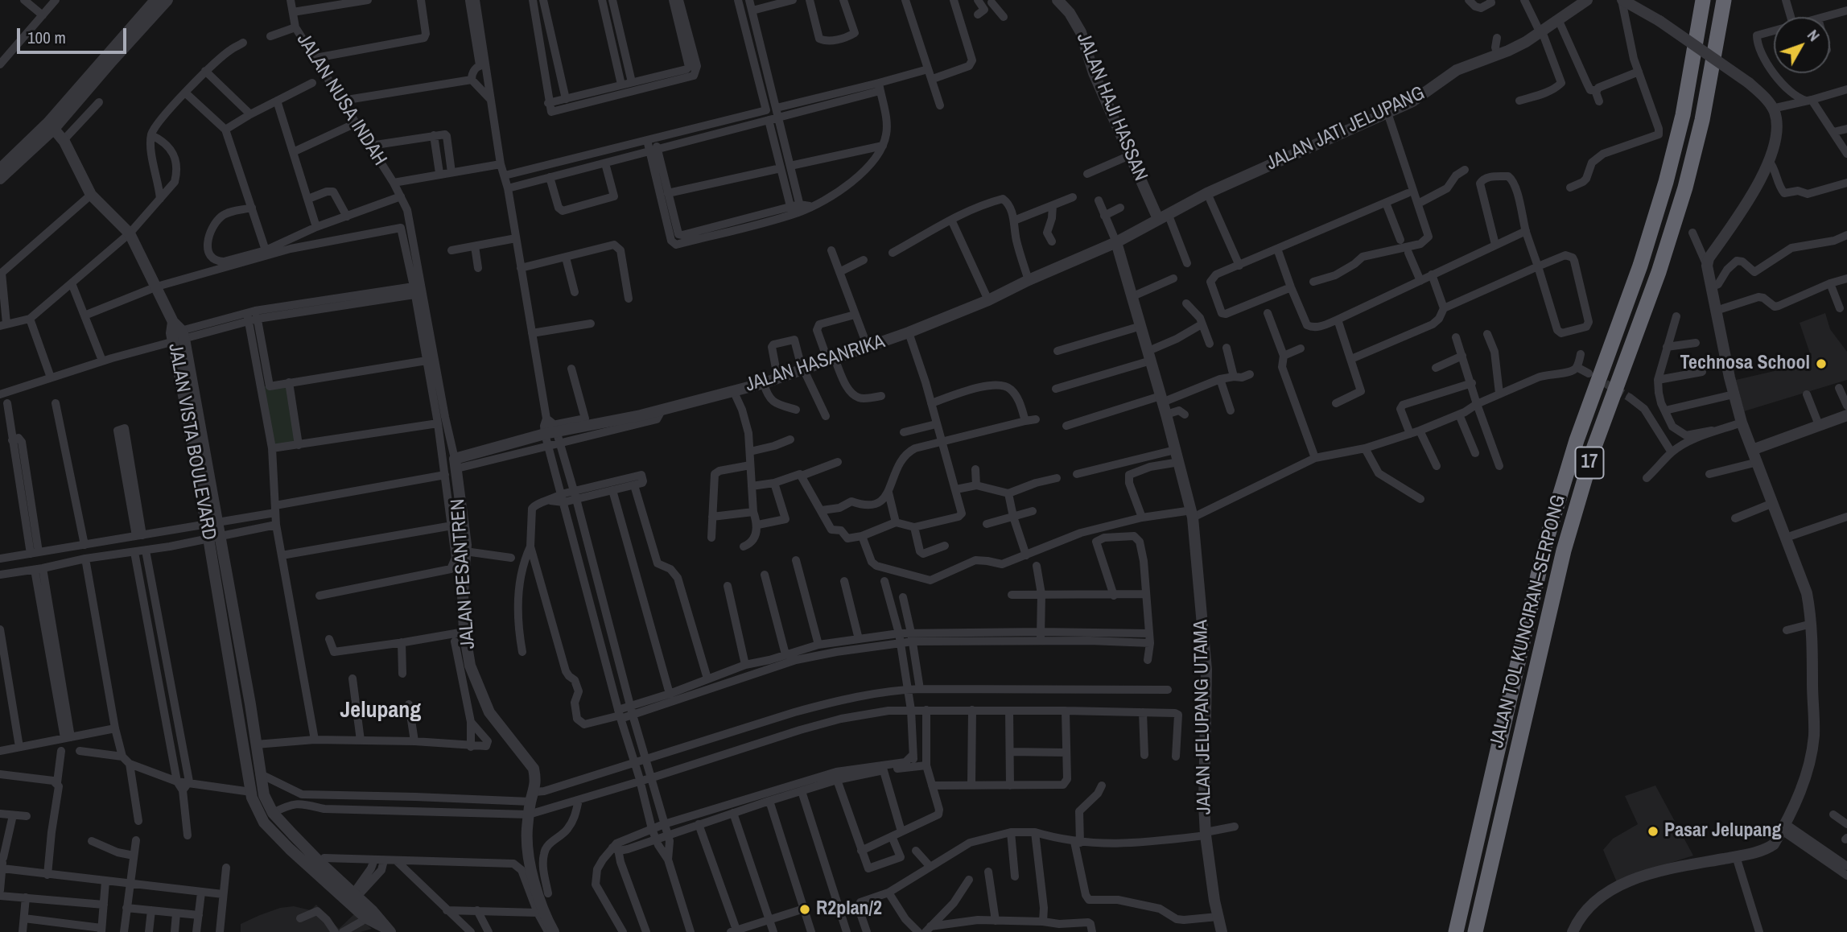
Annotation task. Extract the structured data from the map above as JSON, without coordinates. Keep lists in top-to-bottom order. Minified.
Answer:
{"streets":{"highway":["17","JALAN TOL KUNCIRAN–SERPONG"],"street":["JALAN NUSA INDAH","JALAN HAJI HASSAN","JALAN JATI JELUPANG","JALAN HASANRIKA","JALAN VISTA BOULEVARD","JALAN PESANTREN","JALAN JELUPANG UTAMA"]},"crossings":[["JALAN NUSA INDAH","JALAN PESANTREN"],["JALAN HAJI HASSAN","JALAN JATI JELUPANG"],["JALAN HAJI HASSAN","JALAN HASANRIKA"],["JALAN JATI JELUPANG","JALAN HASANRIKA"],["JALAN HASANRIKA","JALAN PESANTREN"],["JALAN HASANRIKA","JALAN JELUPANG UTAMA"]],"districts":["Jelupang"],"places":["Technosa School","Pasar Jelupang","R2plan/2"],"scale_bar":"100 m","north":"top right"}
